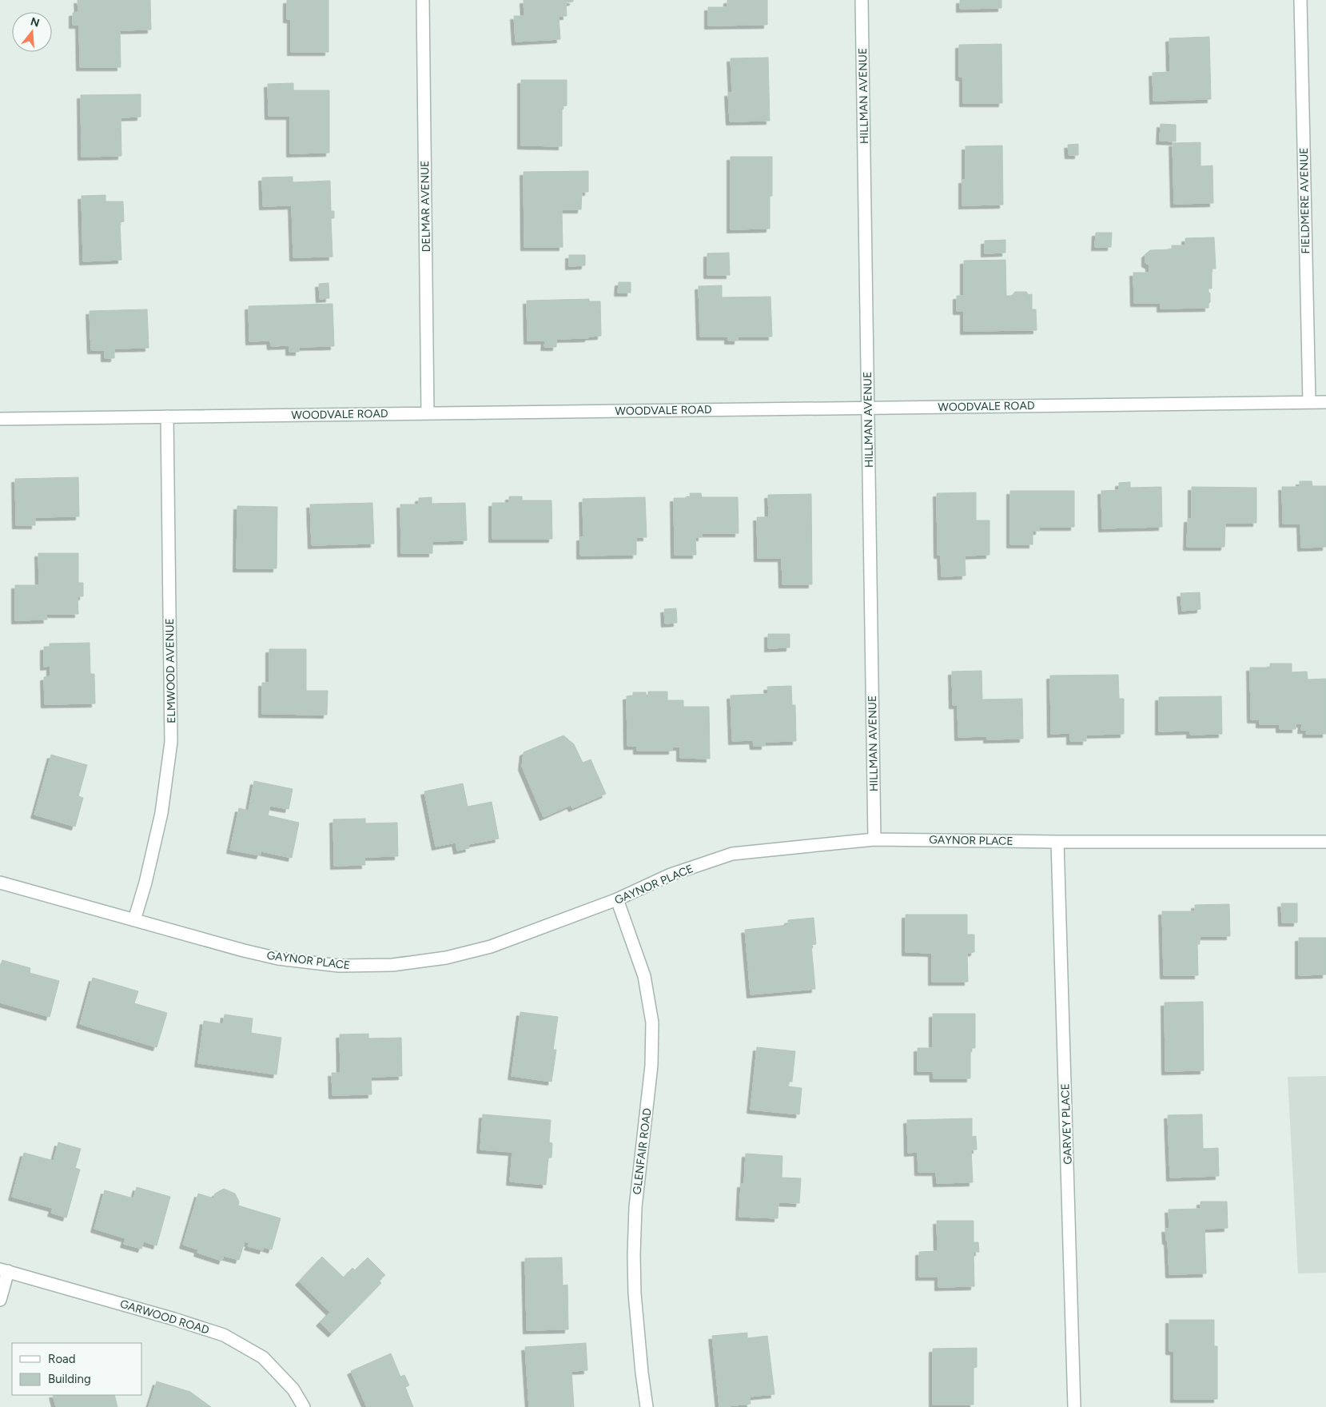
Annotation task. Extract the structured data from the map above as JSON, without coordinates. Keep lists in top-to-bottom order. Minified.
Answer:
{"streets":{"street":["HILLMAN AVENUE","FIELDMERE AVENUE","DELMAR AVENUE","WOODVALE ROAD","ELMWOOD AVENUE","GAYNOR PLACE","GARVEY PLACE","GLENFAIR ROAD","GARWOOD ROAD"]},"crossings":[["HILLMAN AVENUE","WOODVALE ROAD"],["HILLMAN AVENUE","GAYNOR PLACE"],["FIELDMERE AVENUE","WOODVALE ROAD"],["DELMAR AVENUE","WOODVALE ROAD"],["WOODVALE ROAD","ELMWOOD AVENUE"],["ELMWOOD AVENUE","GAYNOR PLACE"],["GAYNOR PLACE","GARVEY PLACE"],["GAYNOR PLACE","GLENFAIR ROAD"]],"legend":["Road","Building"],"north":"top"}
